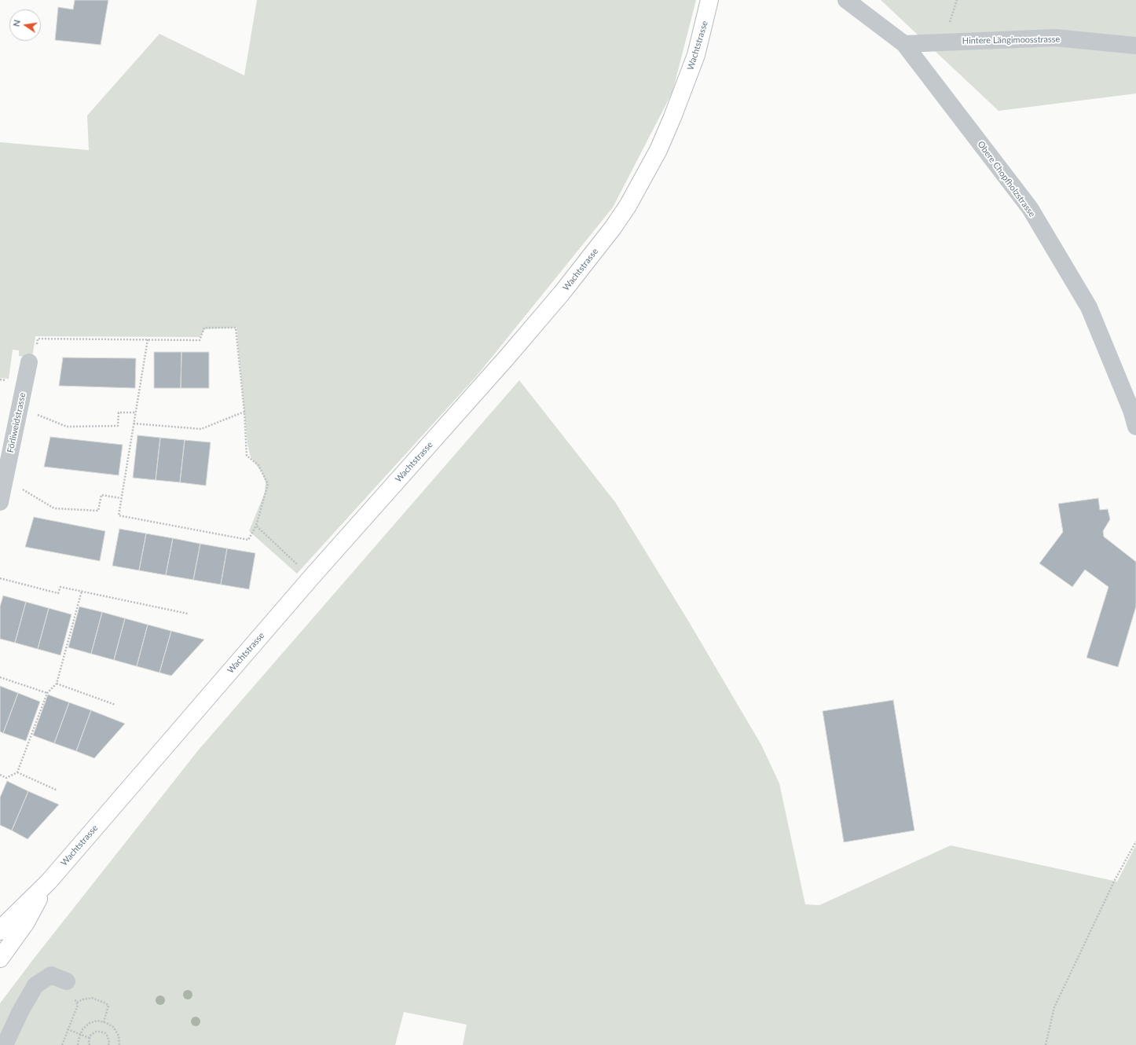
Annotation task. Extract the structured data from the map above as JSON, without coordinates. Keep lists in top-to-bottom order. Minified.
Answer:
{"streets":{"main road":["Wachtstrasse"],"street":["Hintere Längimoosstrasse","Obere Chopfholzstrasse","Förliweidstrasse"]},"crossings":[["Hintere Längimoosstrasse","Obere Chopfholzstrasse"]],"north":"left"}
